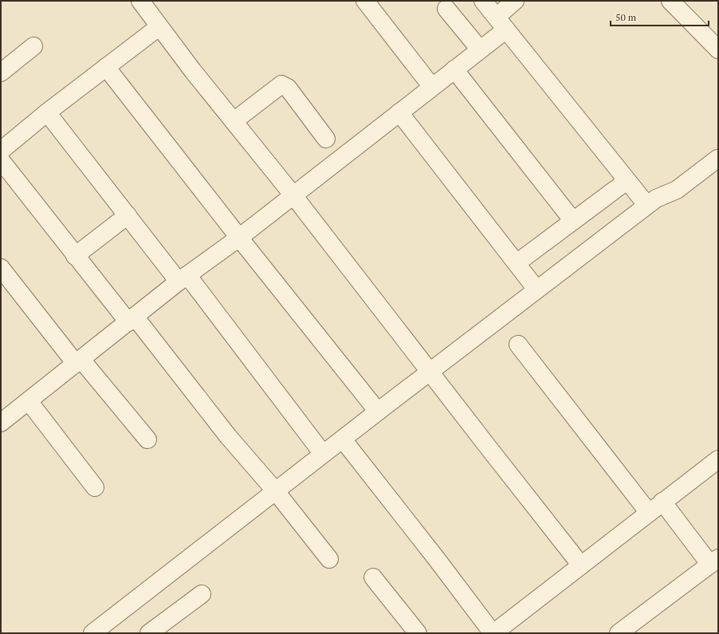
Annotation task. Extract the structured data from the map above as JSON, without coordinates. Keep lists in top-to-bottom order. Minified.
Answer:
{"scale_bar":"50 m"}
